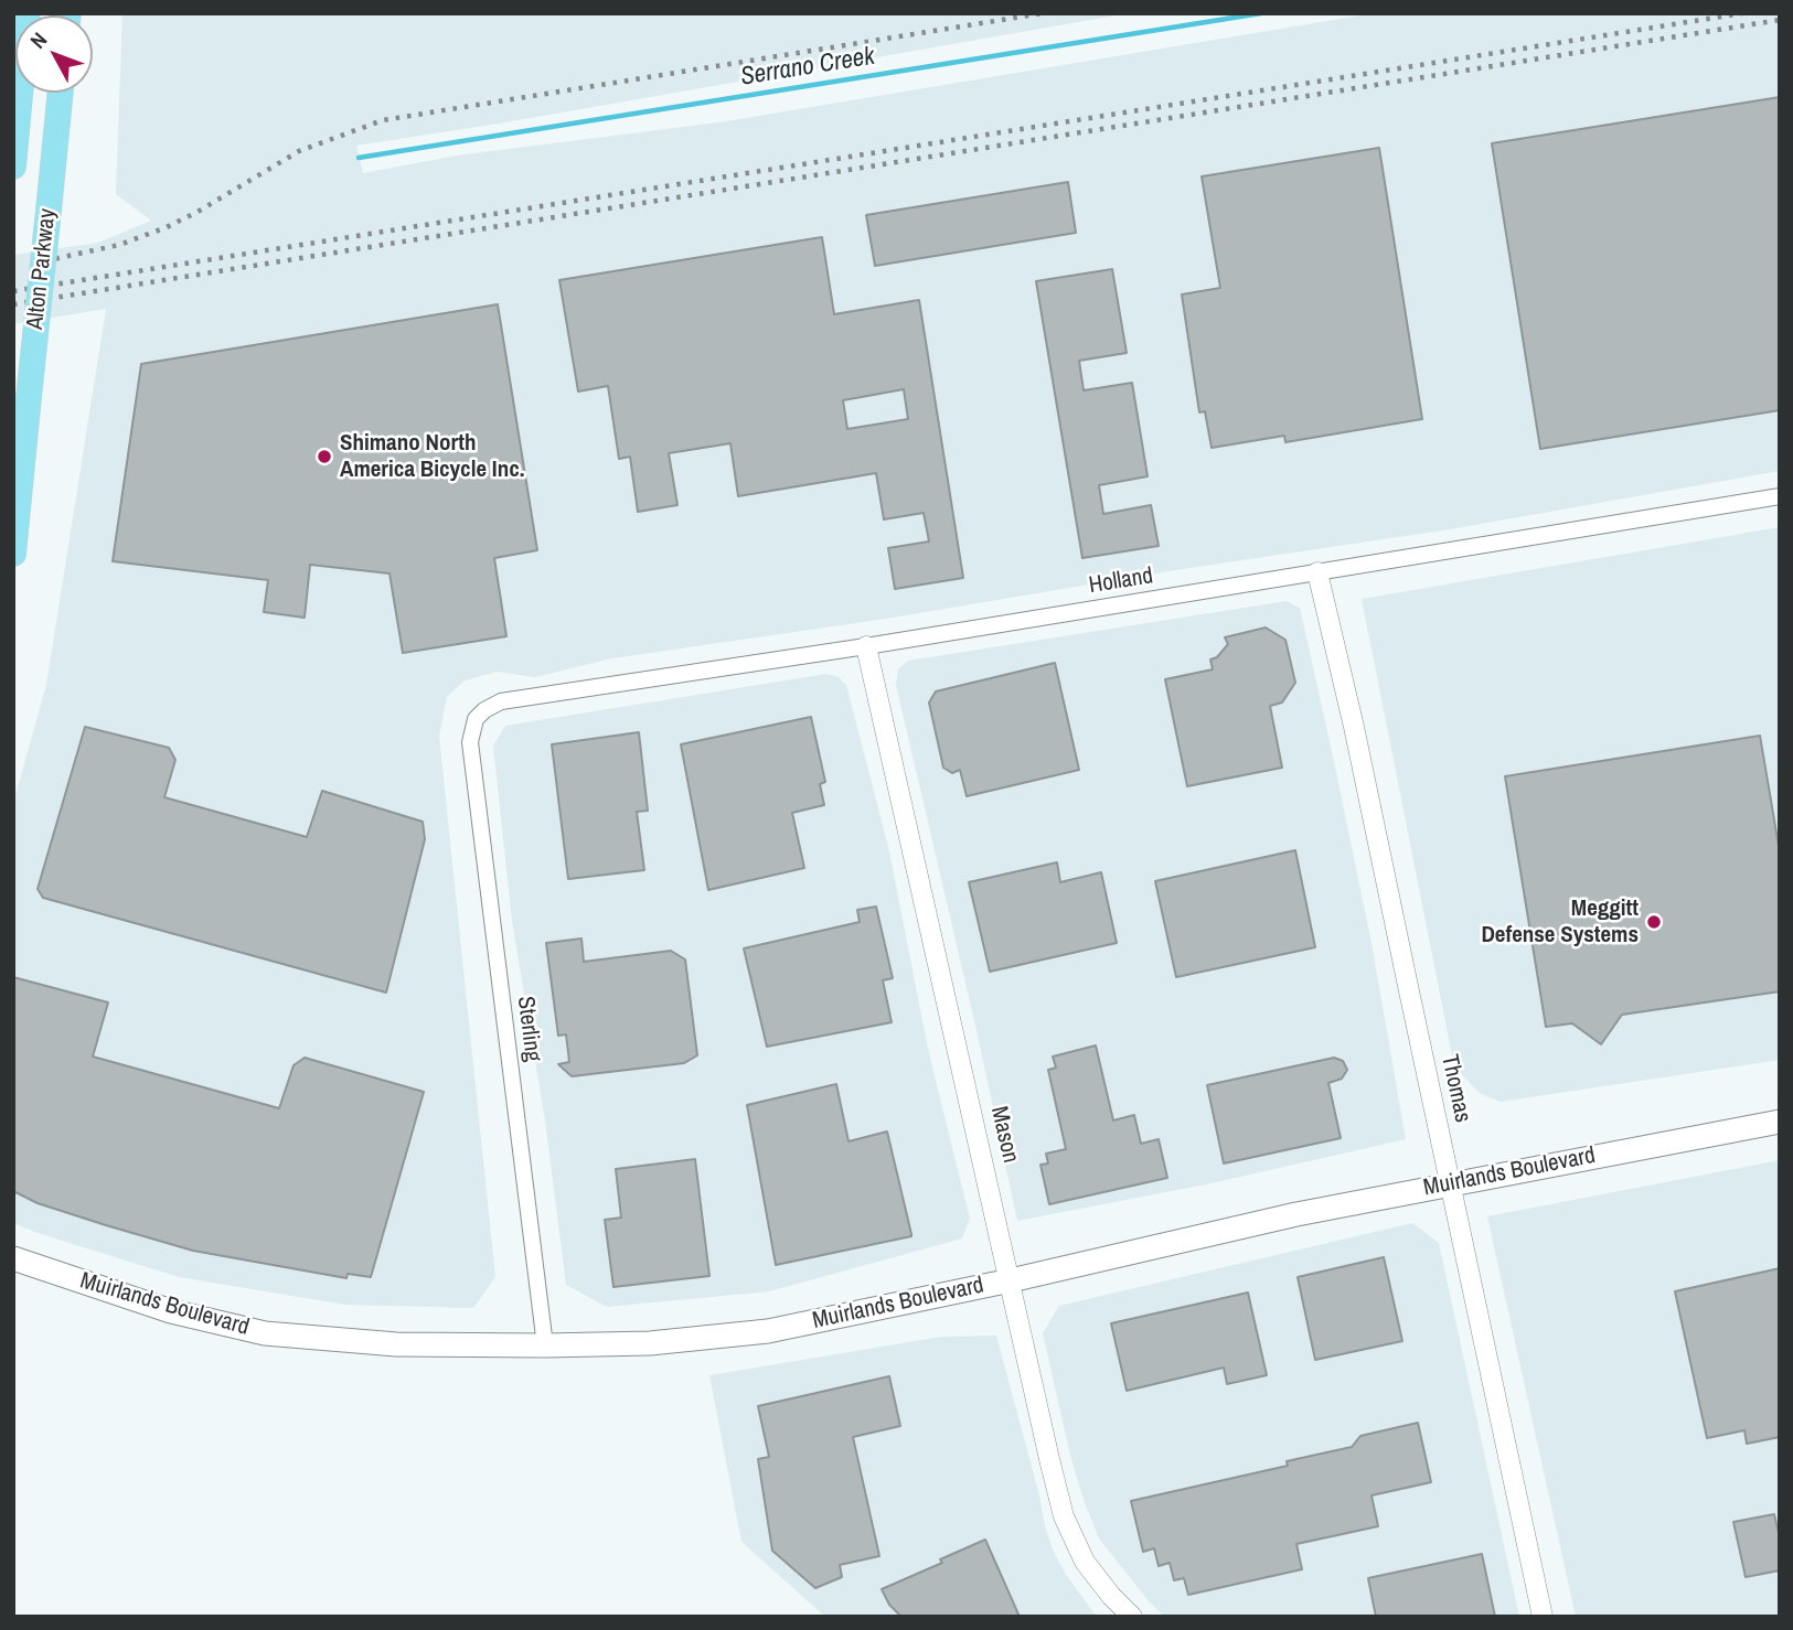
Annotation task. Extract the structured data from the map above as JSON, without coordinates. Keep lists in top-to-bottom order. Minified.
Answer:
{"streets":{"main road":["Alton Parkway","Muirlands Boulevard"],"street":["Holland","Sterling","Thomas","Mason"]},"crossings":[["Holland","Sterling"],["Holland","Thomas"],["Holland","Mason"],["Sterling","Muirlands Boulevard"],["Thomas","Muirlands Boulevard"],["Mason","Muirlands Boulevard"]],"water":["Serrano Creek"],"places":["Shimano North America Bicycle Inc.","Meggitt Defense Systems"],"north":"top left"}
